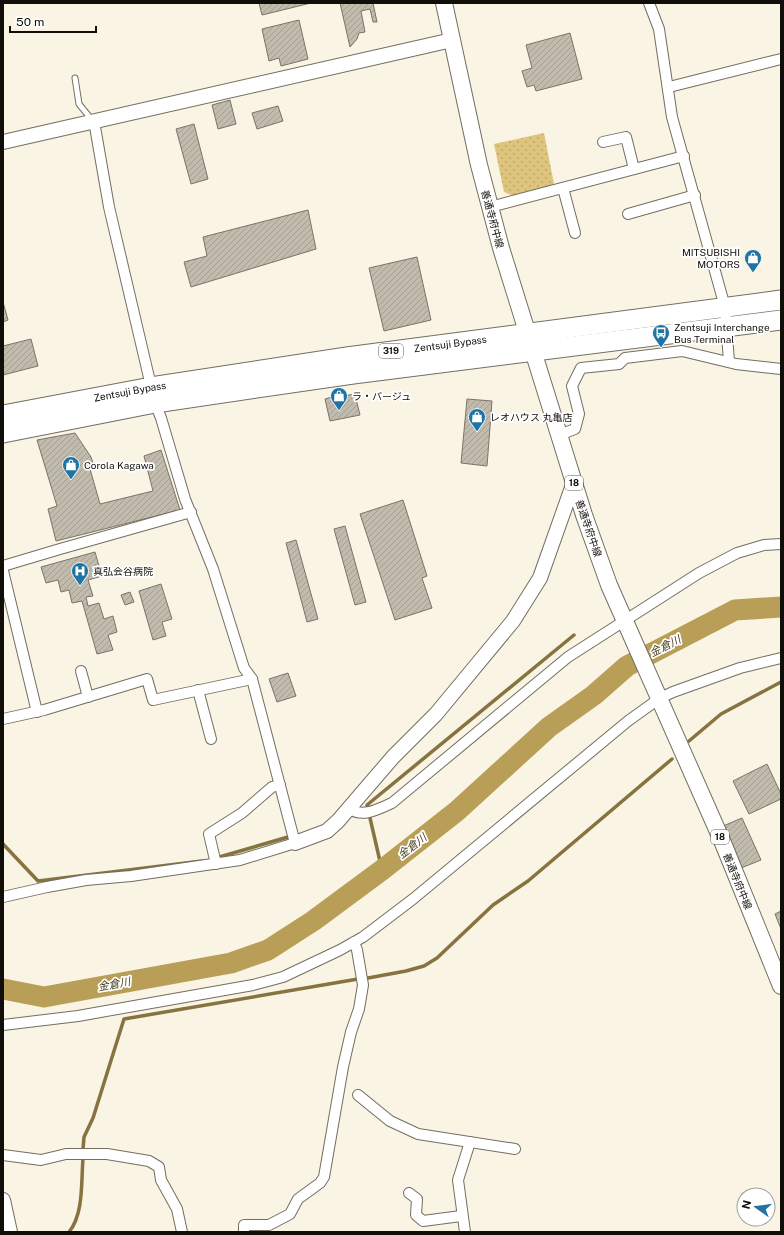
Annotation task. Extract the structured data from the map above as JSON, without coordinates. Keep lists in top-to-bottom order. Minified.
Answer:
{"streets":{"highway":["Zentsuji Bypass","319"],"main road":["善通寺府中線","18"]},"crossings":[["善通寺府中線","Zentsuji Bypass"]],"water":["金倉川"],"places":{"shop":["MITSUBISHI MOTORS","ラ・パージュ","レオハウス 丸亀店","Corola Kagawa"],"bus stop":["Zentsuji Interchange Bus Terminal"],"hospital":["真弘会谷病院"]},"scale_bar":"50 m","north":"left"}
